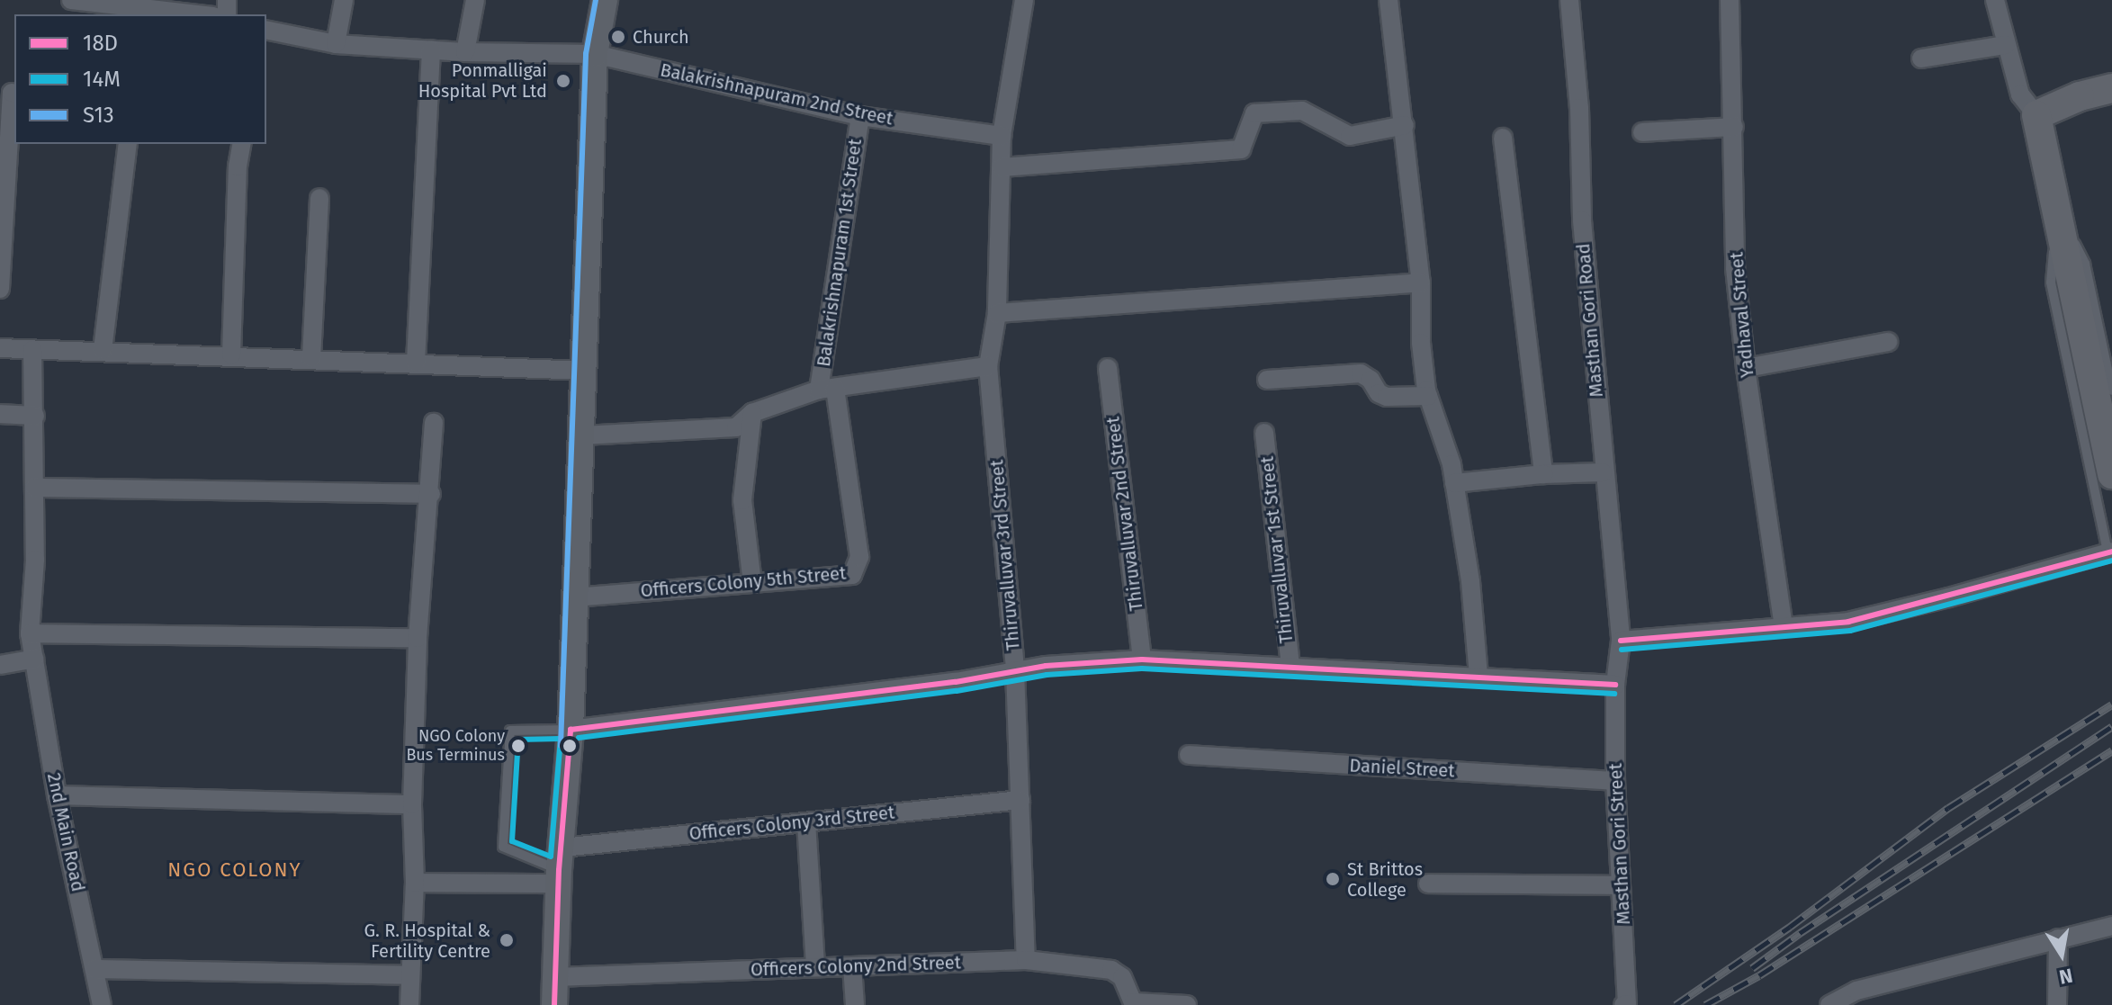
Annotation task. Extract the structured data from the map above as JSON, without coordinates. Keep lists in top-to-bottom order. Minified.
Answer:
{"streets":{"street":["Balakrishnapuram 2nd Street","Balakrishnapuram 1st Street","Yadhaval Street","Masthan Gori Road","Thiruvalluvar 2nd Street","Thiruvalluvar 1st Street","Thiruvalluvar 3rd Street","Officers Colony 5th Street","Daniel Street","Officers Colony 3rd Street","2nd Main Road","Masthan Gori Street","Officers Colony 2nd Street"]},"crossings":[["Balakrishnapuram 2nd Street","Balakrishnapuram 1st Street"],["Balakrishnapuram 2nd Street","Thiruvalluvar 3rd Street"],["Balakrishnapuram 1st Street","Officers Colony 5th Street"],["Masthan Gori Road","Masthan Gori Street"],["Thiruvalluvar 3rd Street","Officers Colony 3rd Street"],["Thiruvalluvar 3rd Street","Officers Colony 2nd Street"],["Daniel Street","Masthan Gori Street"]],"districts":["NGO COLONY"],"places":["Church","Ponmalligai Hospital Pvt Ltd","NGO Colony Bus Terminus","St Brittos College","G. R. Hospital & Fertility Centre"],"lines":["transit line S13","transit line 18D","transit line 14M"],"legend":["18D","14M","S13"],"north":"bottom"}
